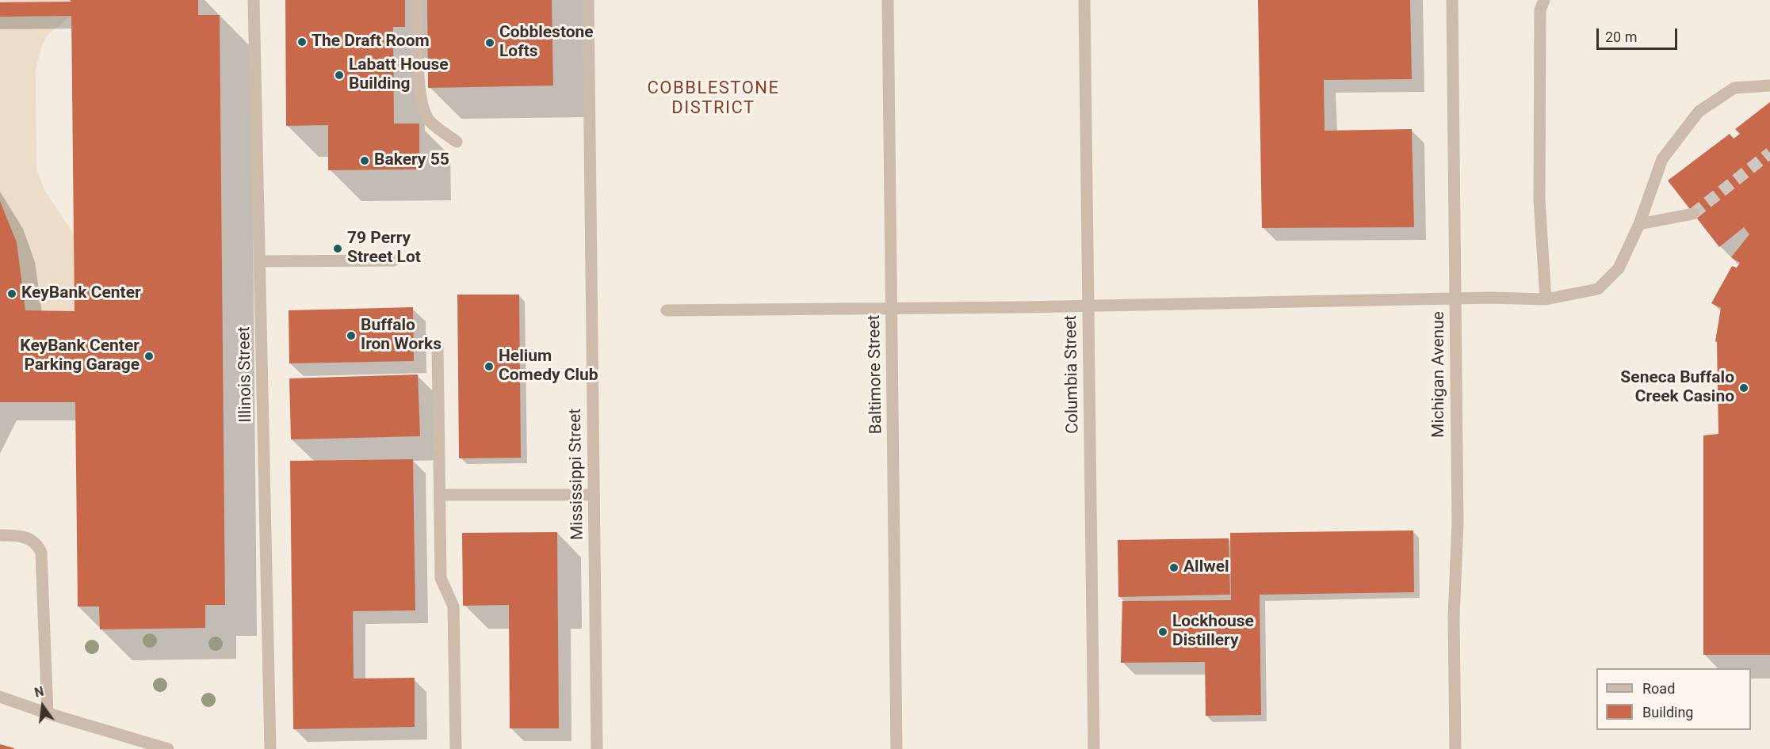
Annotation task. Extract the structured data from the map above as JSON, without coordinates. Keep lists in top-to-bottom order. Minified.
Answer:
{"streets":{"street":["Illinois Street","Baltimore Street","Columbia Street","Michigan Avenue","Mississippi Street"]},"districts":["COBBLESTONE DISTRICT"],"places":["The Draft Room","Cobblestone Lofts","Labatt House Building","Bakery 55","79 Perry Street Lot","KeyBank Center","Buffalo Iron Works","KeyBank Center Parking Garage","Helium Comedy Club","Seneca Buffalo Creek Casino","Allwel","Lockhouse Distillery"],"legend":["Road","Building"],"scale_bar":"20 m","north":"top"}
